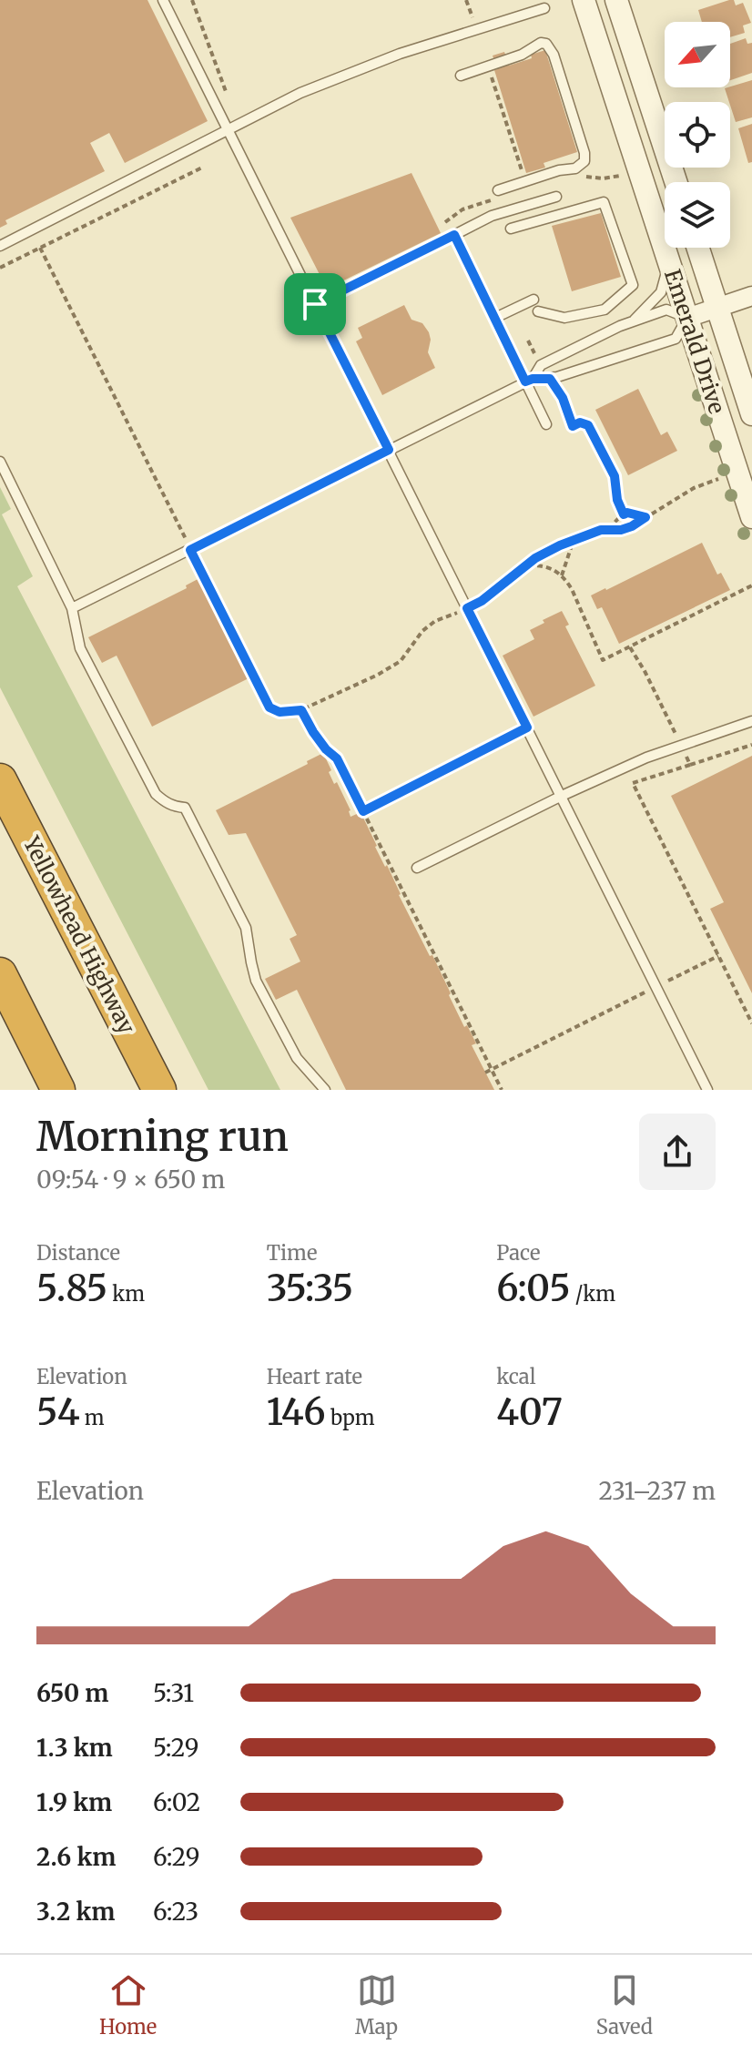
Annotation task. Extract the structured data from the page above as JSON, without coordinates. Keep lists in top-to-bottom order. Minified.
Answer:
{"streets":{"highway":["Yellowhead Highway"],"street":["Emerald Drive"]},"north":"bottom left","page":{"heading":["Morning run","09:54 · 9 × 650 m"],"stats":[["Distance","5.85 km"],["Time","35:35"],["Pace","6:05 /km"],["Elevation","54 m"],["Heart rate","146 bpm"],["kcal","407"]],"chart":["Elevation","231–237 m"],"list":[{"name":"650 m","note":"5:31"},{"name":"1.3 km","note":"5:29"},{"name":"1.9 km","note":"6:02"},{"name":"2.6 km","note":"6:29"},{"name":"3.2 km","note":"6:23"}],"tabs":["Home","Map","Saved"]}}
